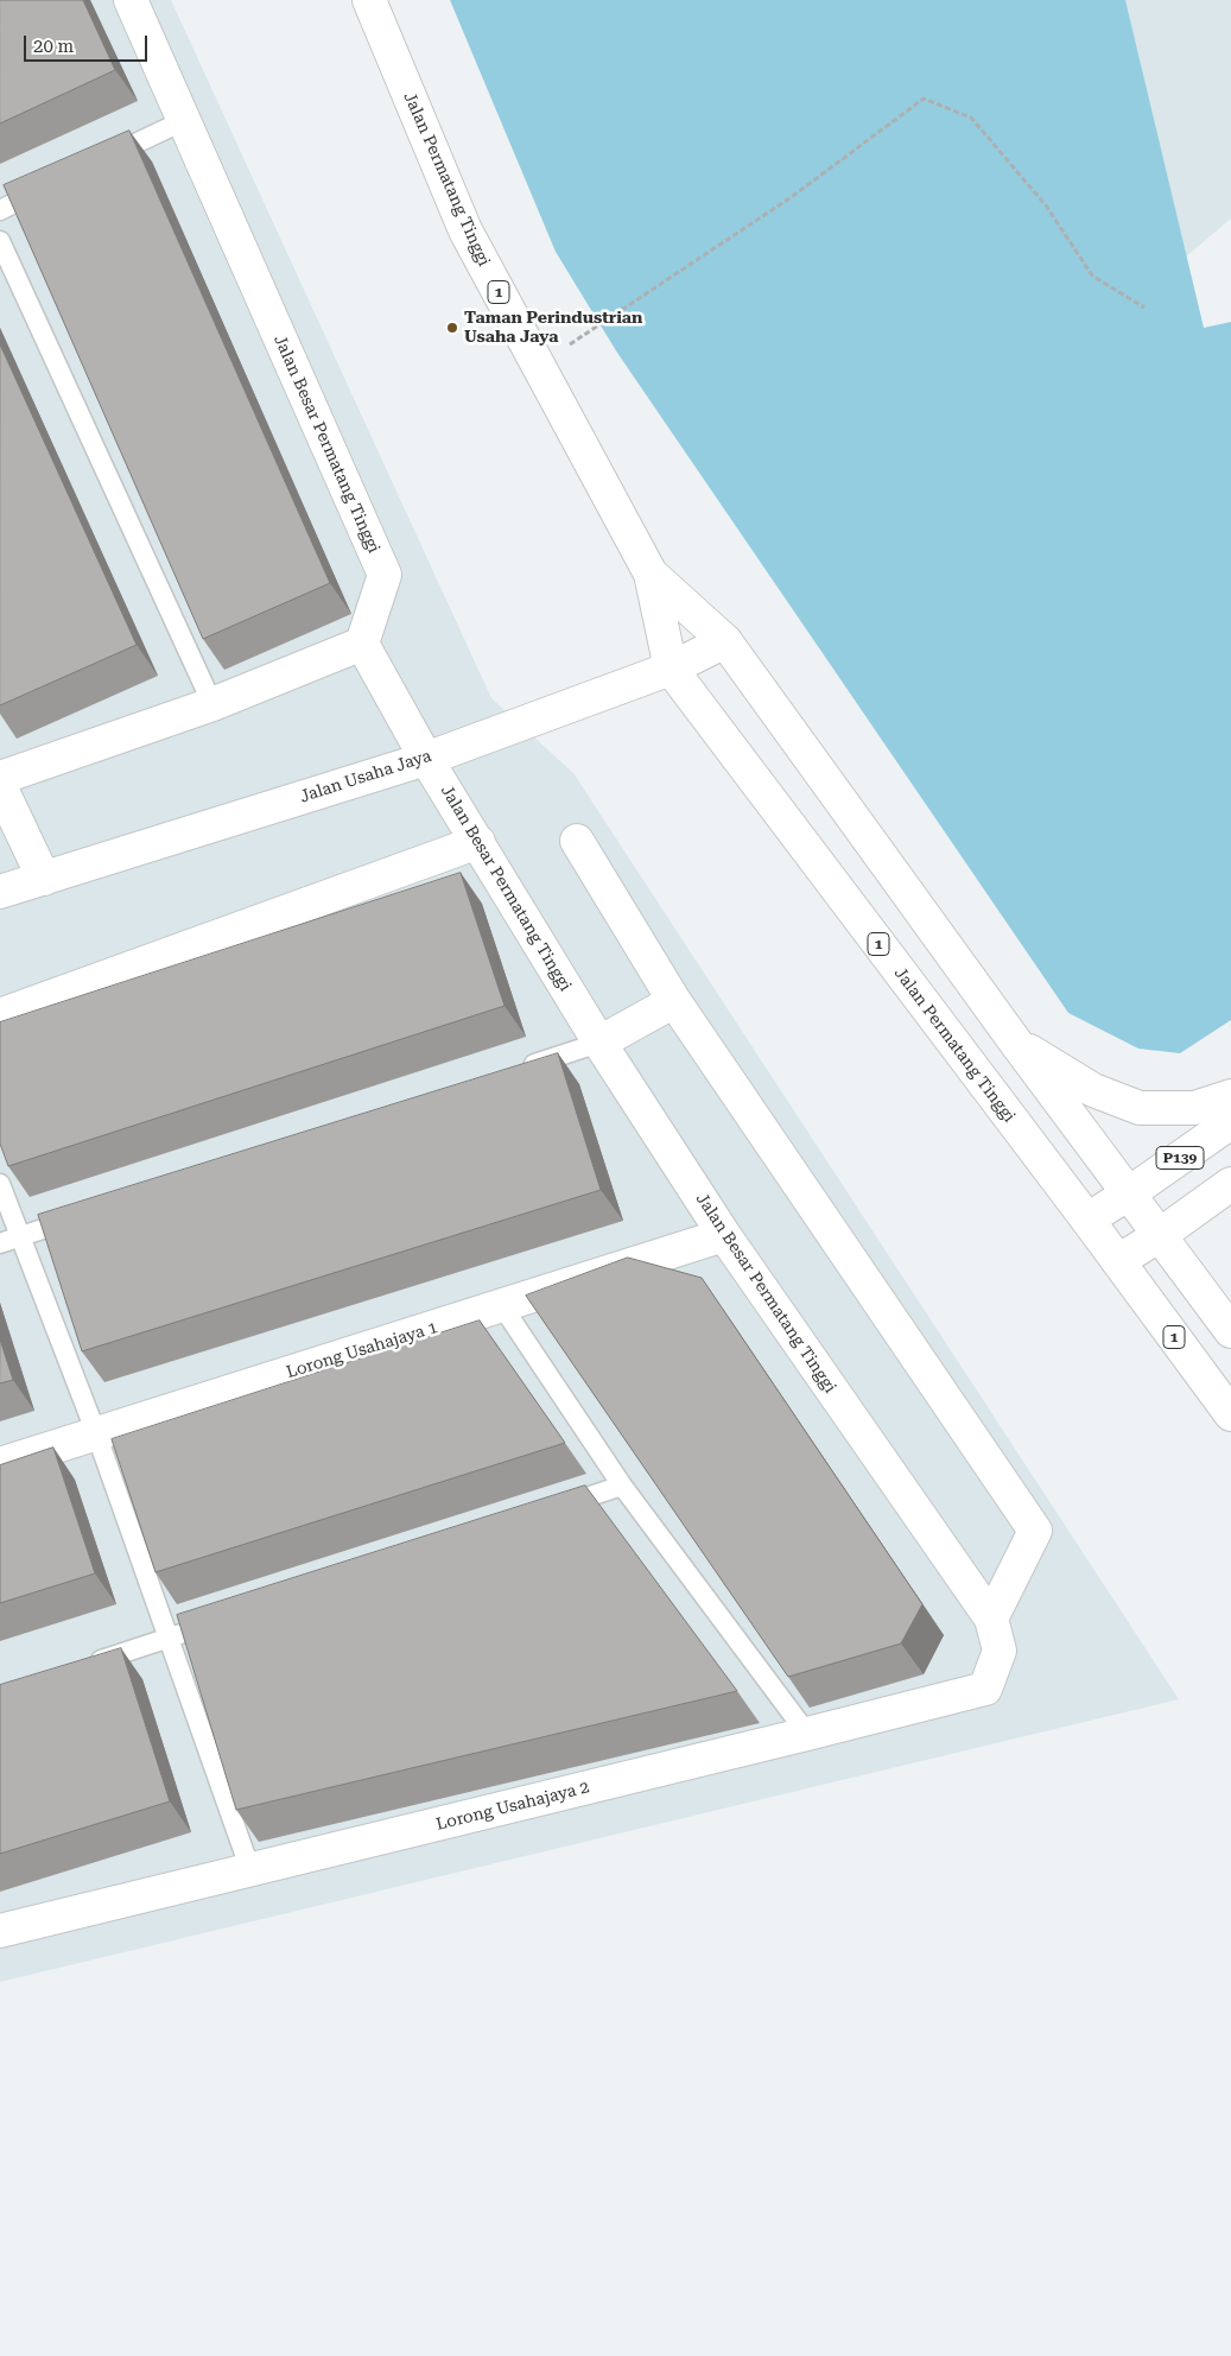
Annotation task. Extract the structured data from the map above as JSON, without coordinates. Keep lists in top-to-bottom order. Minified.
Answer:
{"streets":{"main road":["Jalan Permatang Tinggi","1","Jalan Besar Permatang Tinggi","Jalan Usaha Jaya","P139","Lorong Usahajaya 1","Lorong Usahajaya 2"]},"crossings":[["Jalan Permatang Tinggi","Jalan Usaha Jaya"],["Jalan Permatang Tinggi","P139"],["Jalan Besar Permatang Tinggi","Jalan Usaha Jaya"],["Jalan Besar Permatang Tinggi","Lorong Usahajaya 1"],["Jalan Besar Permatang Tinggi","Lorong Usahajaya 2"]],"places":["Taman Perindustrian Usaha Jaya"],"scale_bar":"20 m"}
